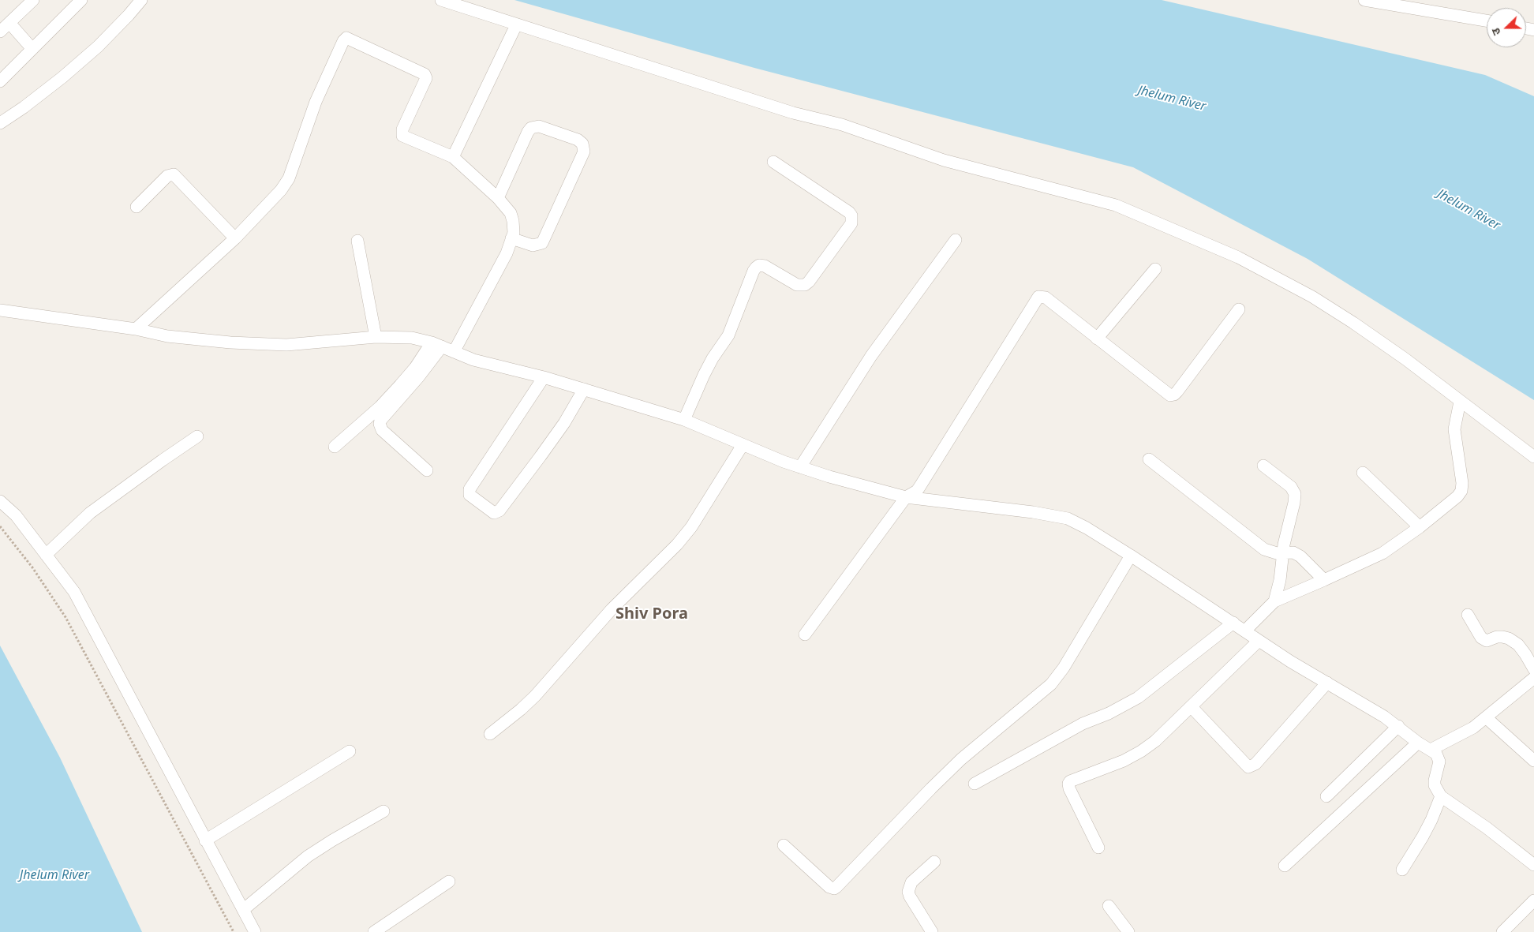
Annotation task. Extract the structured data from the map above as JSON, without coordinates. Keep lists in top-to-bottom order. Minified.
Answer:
{"districts":["Shiv Pora"],"water":["Jhelum River"],"north":"left"}
